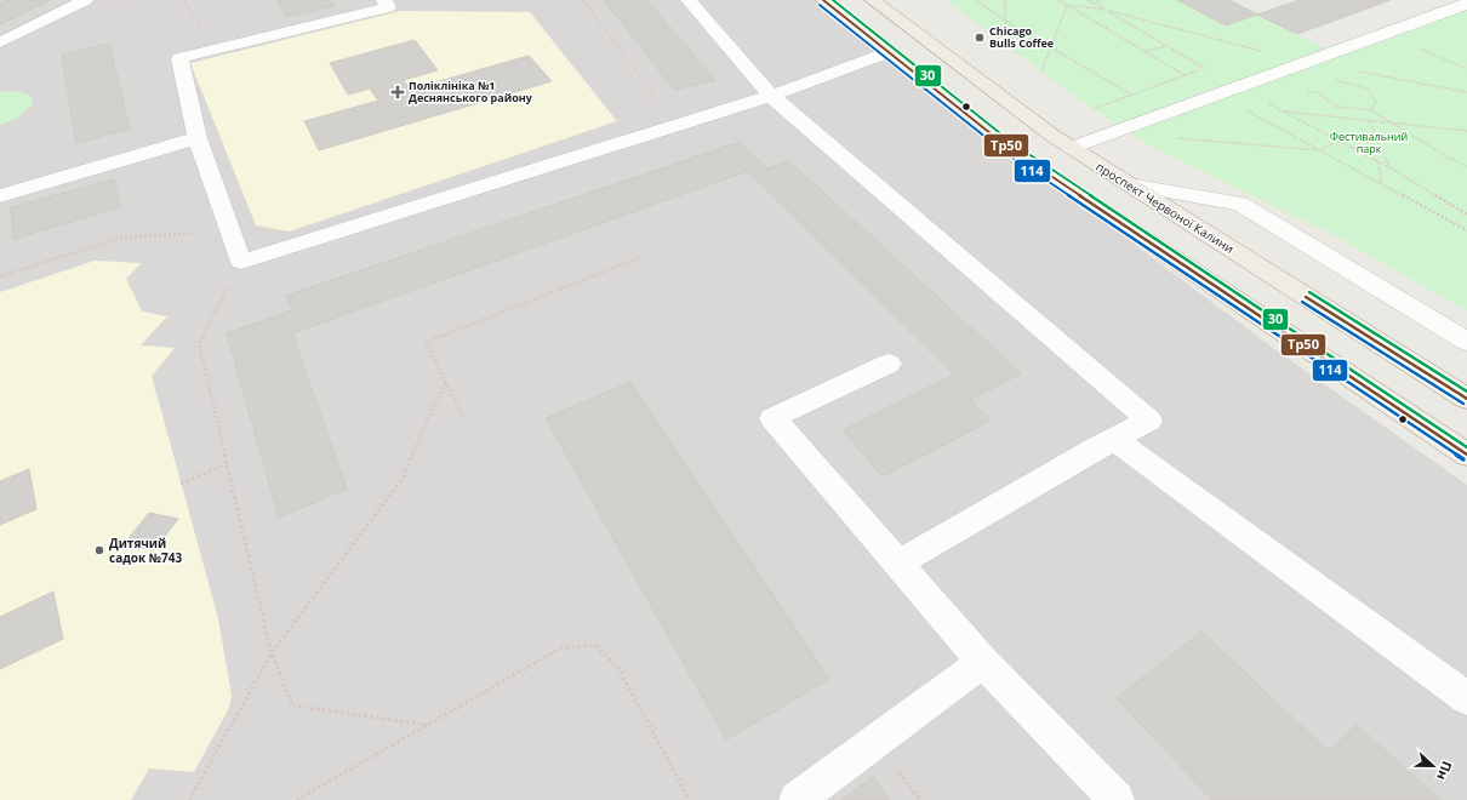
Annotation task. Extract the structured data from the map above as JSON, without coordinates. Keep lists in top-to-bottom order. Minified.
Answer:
{"streets":{"main road":["проспект Червоної Калини"]},"parks":["Фестивальний парк"],"places":{"other":["Chicago Bulls Coffee","Дитячий садок №743"],"health":["Поліклініка №1 Деснянського району"]},"lines":["transit line Тр50","transit line 30","transit line 114"],"north":"right"}
